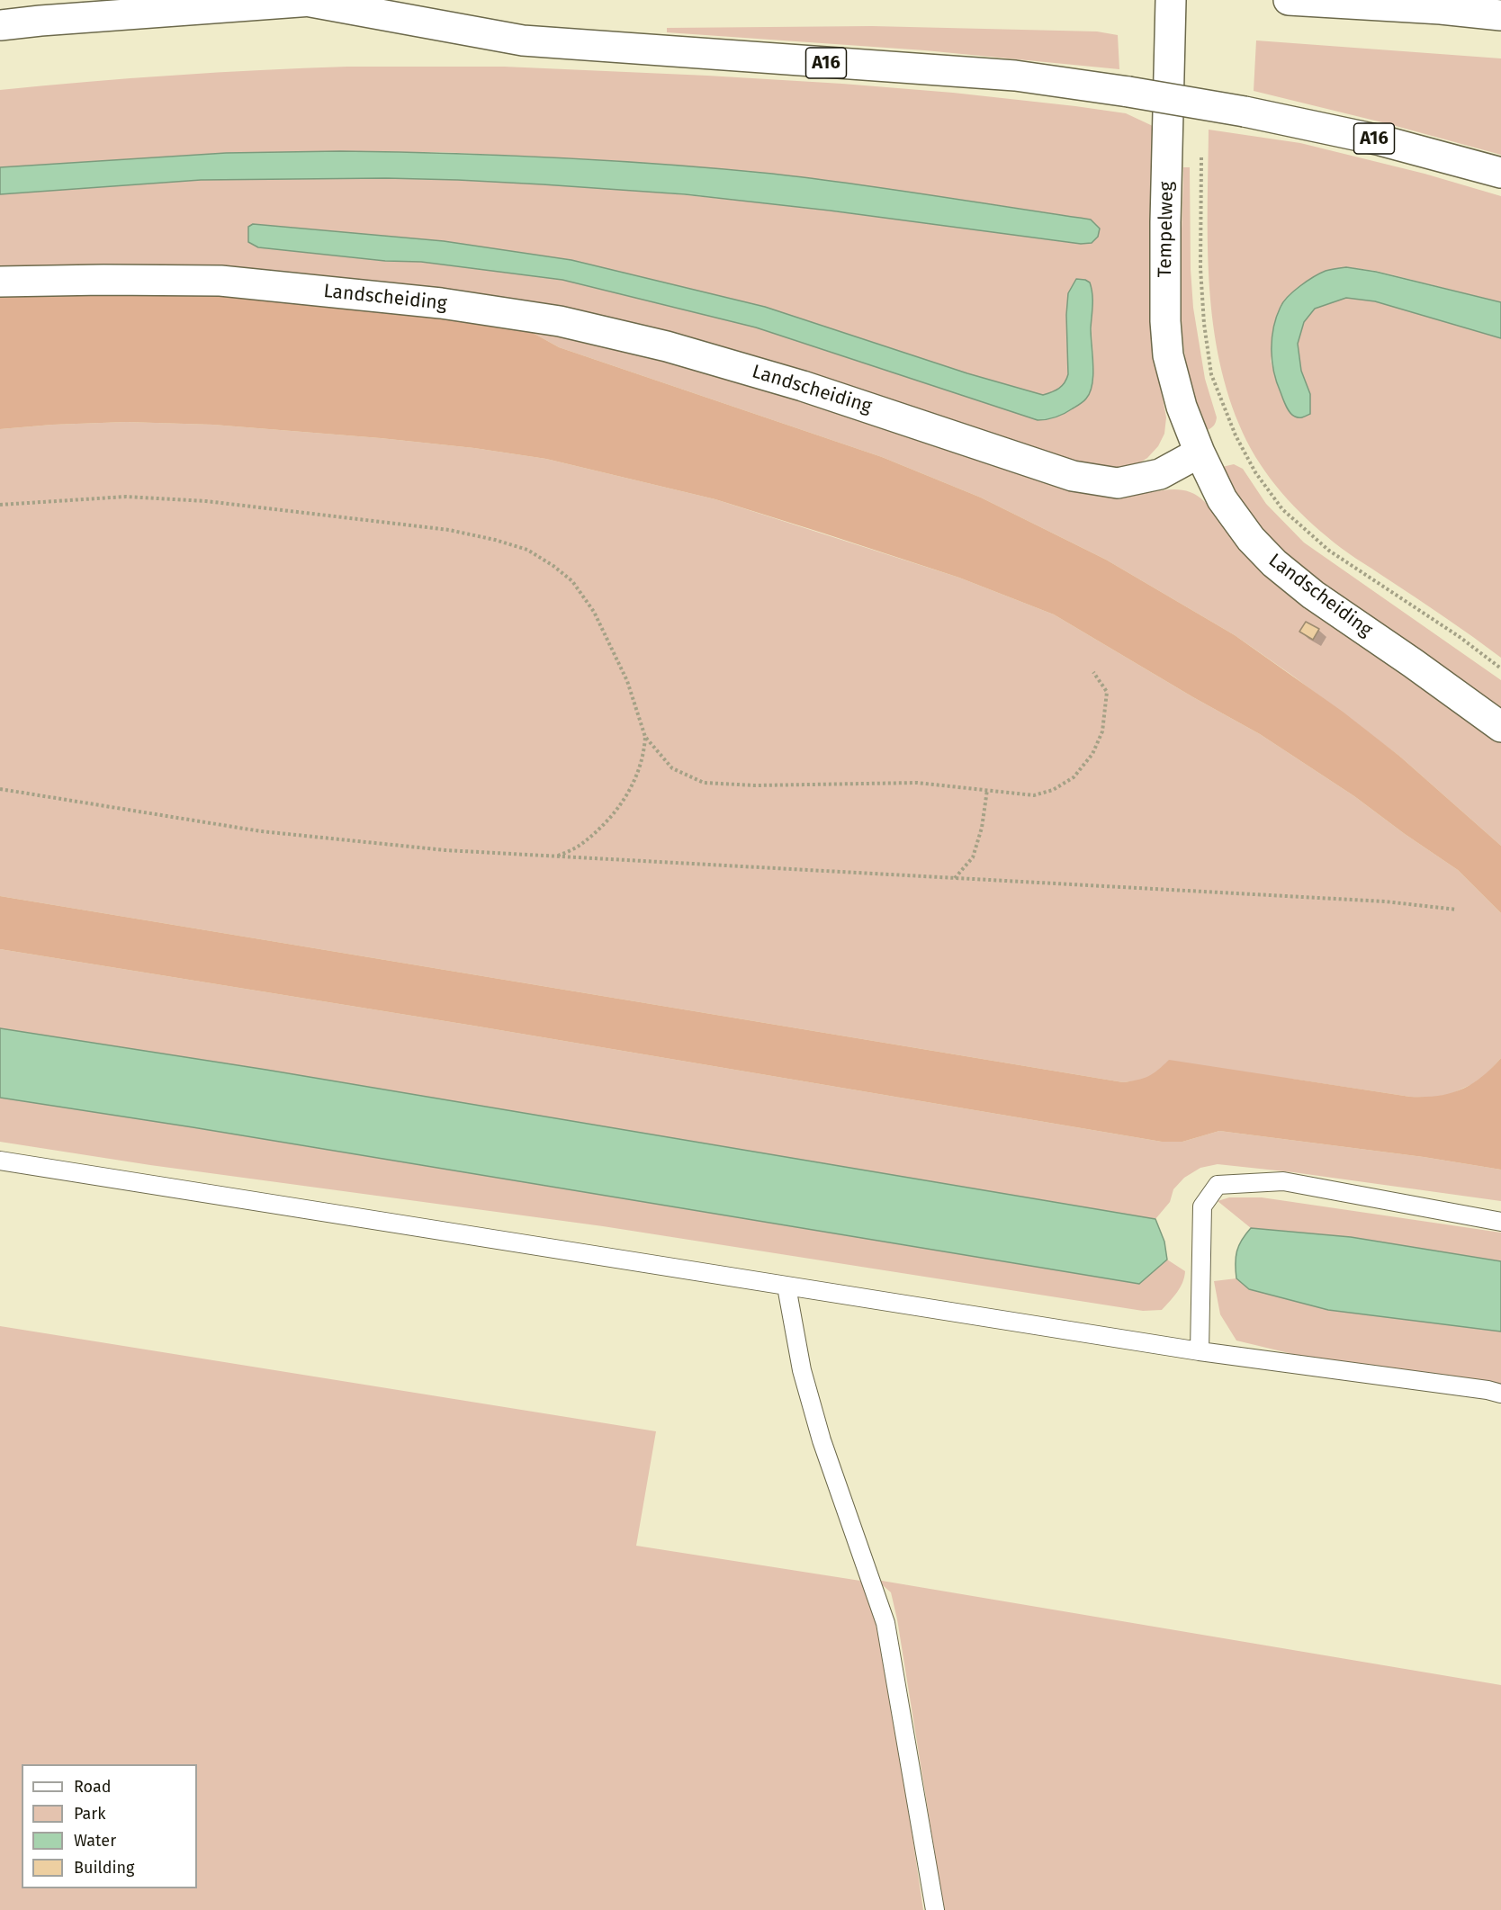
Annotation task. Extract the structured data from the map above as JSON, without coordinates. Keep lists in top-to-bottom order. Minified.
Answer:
{"streets":{"main road":["A16","Tempelweg","Landscheiding"]},"crossings":[["Tempelweg","Landscheiding"]],"legend":["Road","Park","Water","Building"]}
